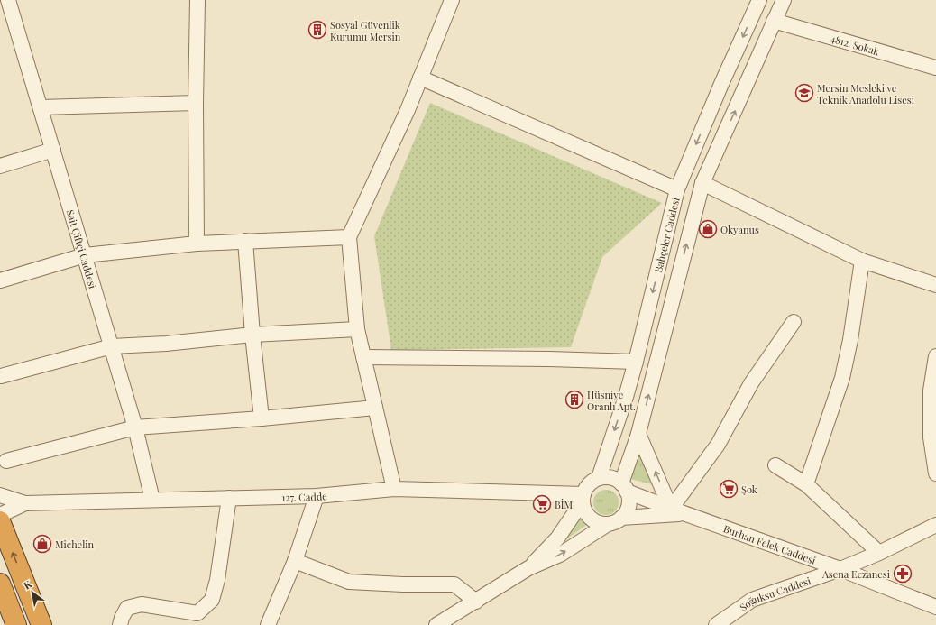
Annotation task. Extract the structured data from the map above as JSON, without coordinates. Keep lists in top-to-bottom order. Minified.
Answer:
{"streets":{"street":["4812. Sokak","Bahçeler Caddesi","Sait Çiftçi Caddesi","127. Cadde","Burhan Felek Caddesi","Soğuksu Caddesi"]},"crossings":[["Bahçeler Caddesi","127. Cadde"],["Bahçeler Caddesi","Burhan Felek Caddesi"],["Sait Çiftçi Caddesi","127. Cadde"],["127. Cadde","Burhan Felek Caddesi"],["Burhan Felek Caddesi","Soğuksu Caddesi"]],"places":{"building":["Sosyal Güvenlik Kurumu Mersin","Hüsniye Oranlı Apt."],"school or university":["Mersin Mesleki ve Teknik Anadolu Lisesi"],"shop":["Okyanus","Michelin"],"supermarket":["Şok","BİM"],"pharmacy":["Asena Eczanesi"]},"north":"top left"}
